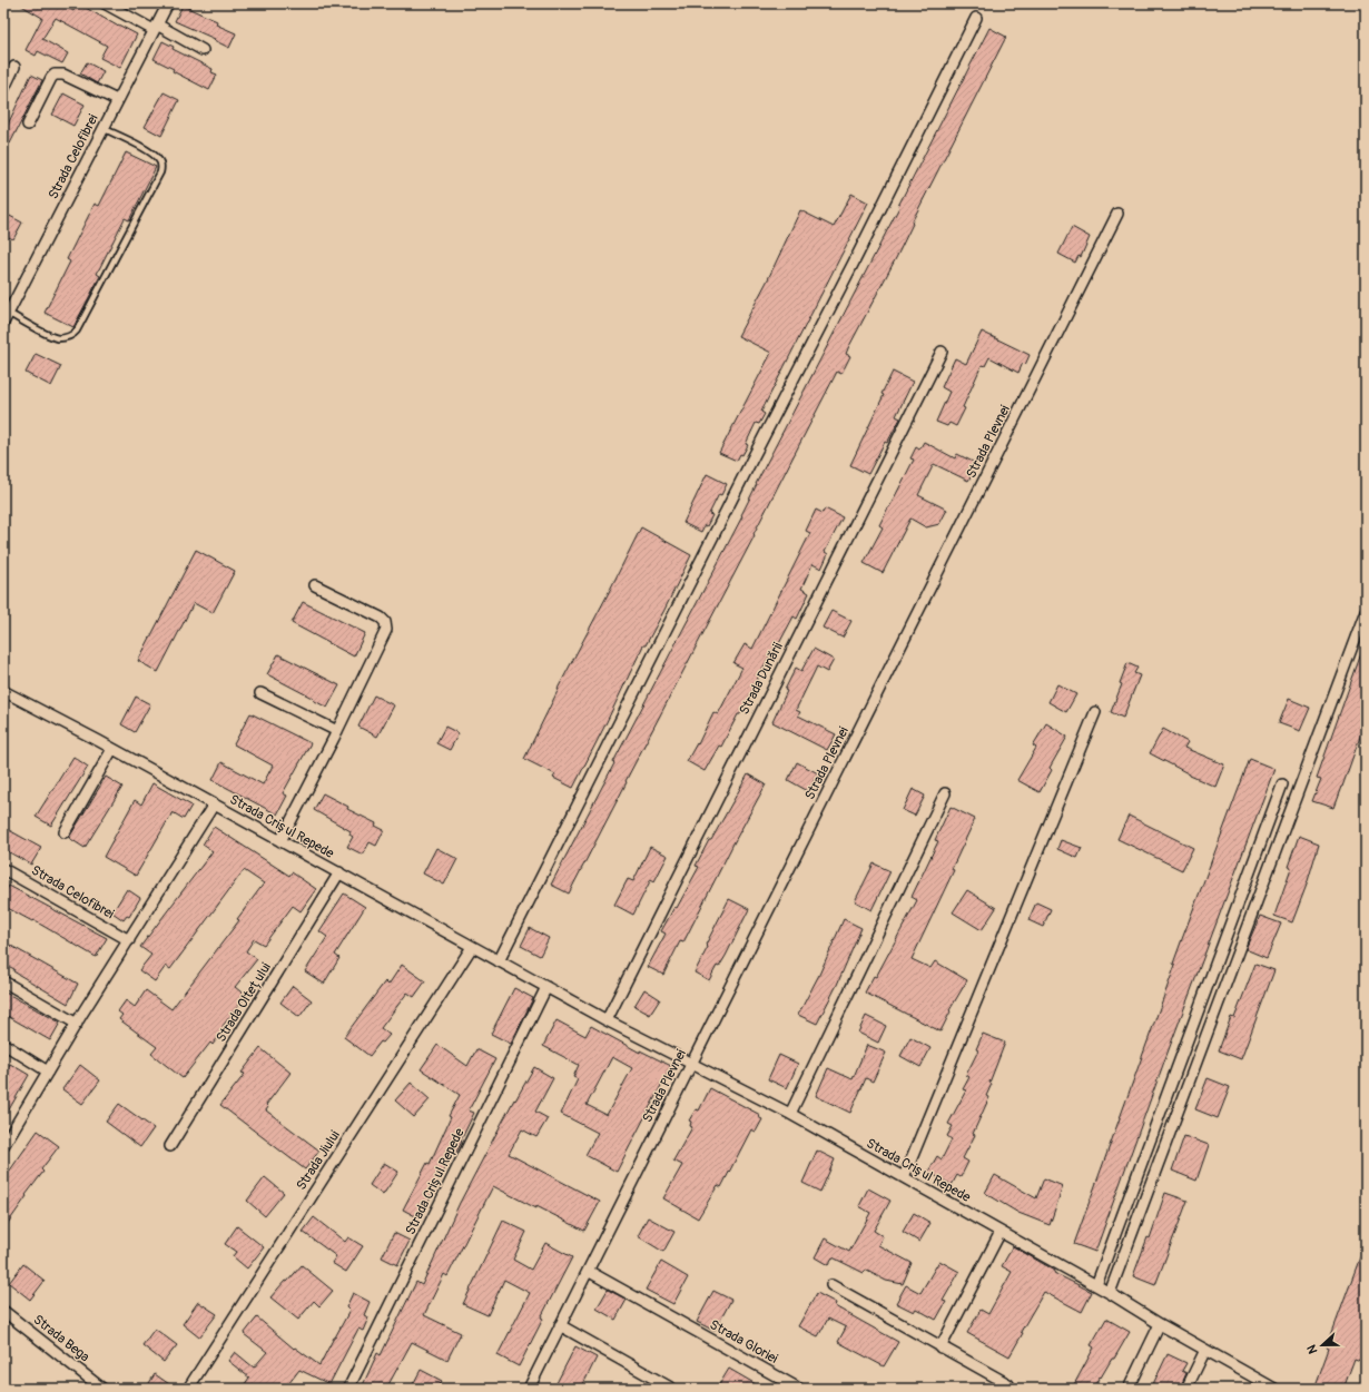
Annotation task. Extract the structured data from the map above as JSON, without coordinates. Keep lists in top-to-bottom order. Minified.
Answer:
{"streets":{"street":["Strada Celofibrei","Strada Plevnei","Strada Dunării","Strada Crișul Repede","Strada Oltețului","Strada Jiului","Strada Bega","Strada Gloriei"]},"crossings":[["Strada Plevnei","Strada Crișul Repede"],["Strada Plevnei","Strada Gloriei"],["Strada Dunării","Strada Crișul Repede"],["Strada Crișul Repede","Strada Oltețului"],["Strada Crișul Repede","Strada Jiului"]],"north":"left"}
